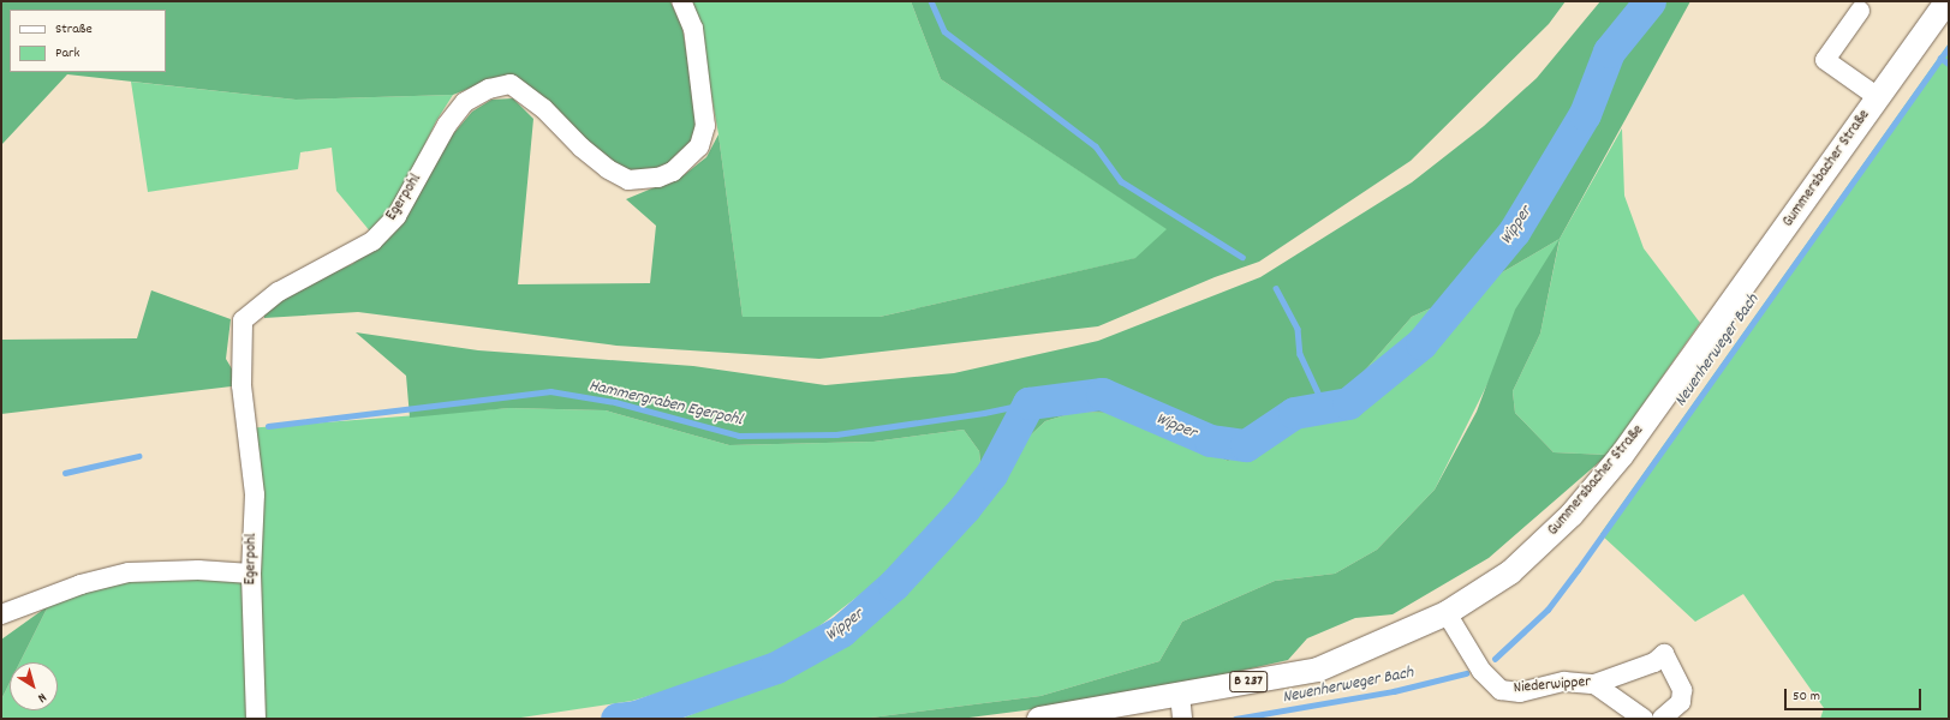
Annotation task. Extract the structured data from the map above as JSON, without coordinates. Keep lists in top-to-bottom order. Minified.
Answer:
{"streets":{"main road":["Gummersbacher Straße","B 237"],"street":["Egerpohl","Niederwipper"]},"crossings":[["Gummersbacher Straße","Niederwipper"]],"water":["Wipper","Neuenherweger Bach","Hammergraben Egerpohl"],"legend":["Straße","Park"],"scale_bar":"50 m","north":"bottom right"}
